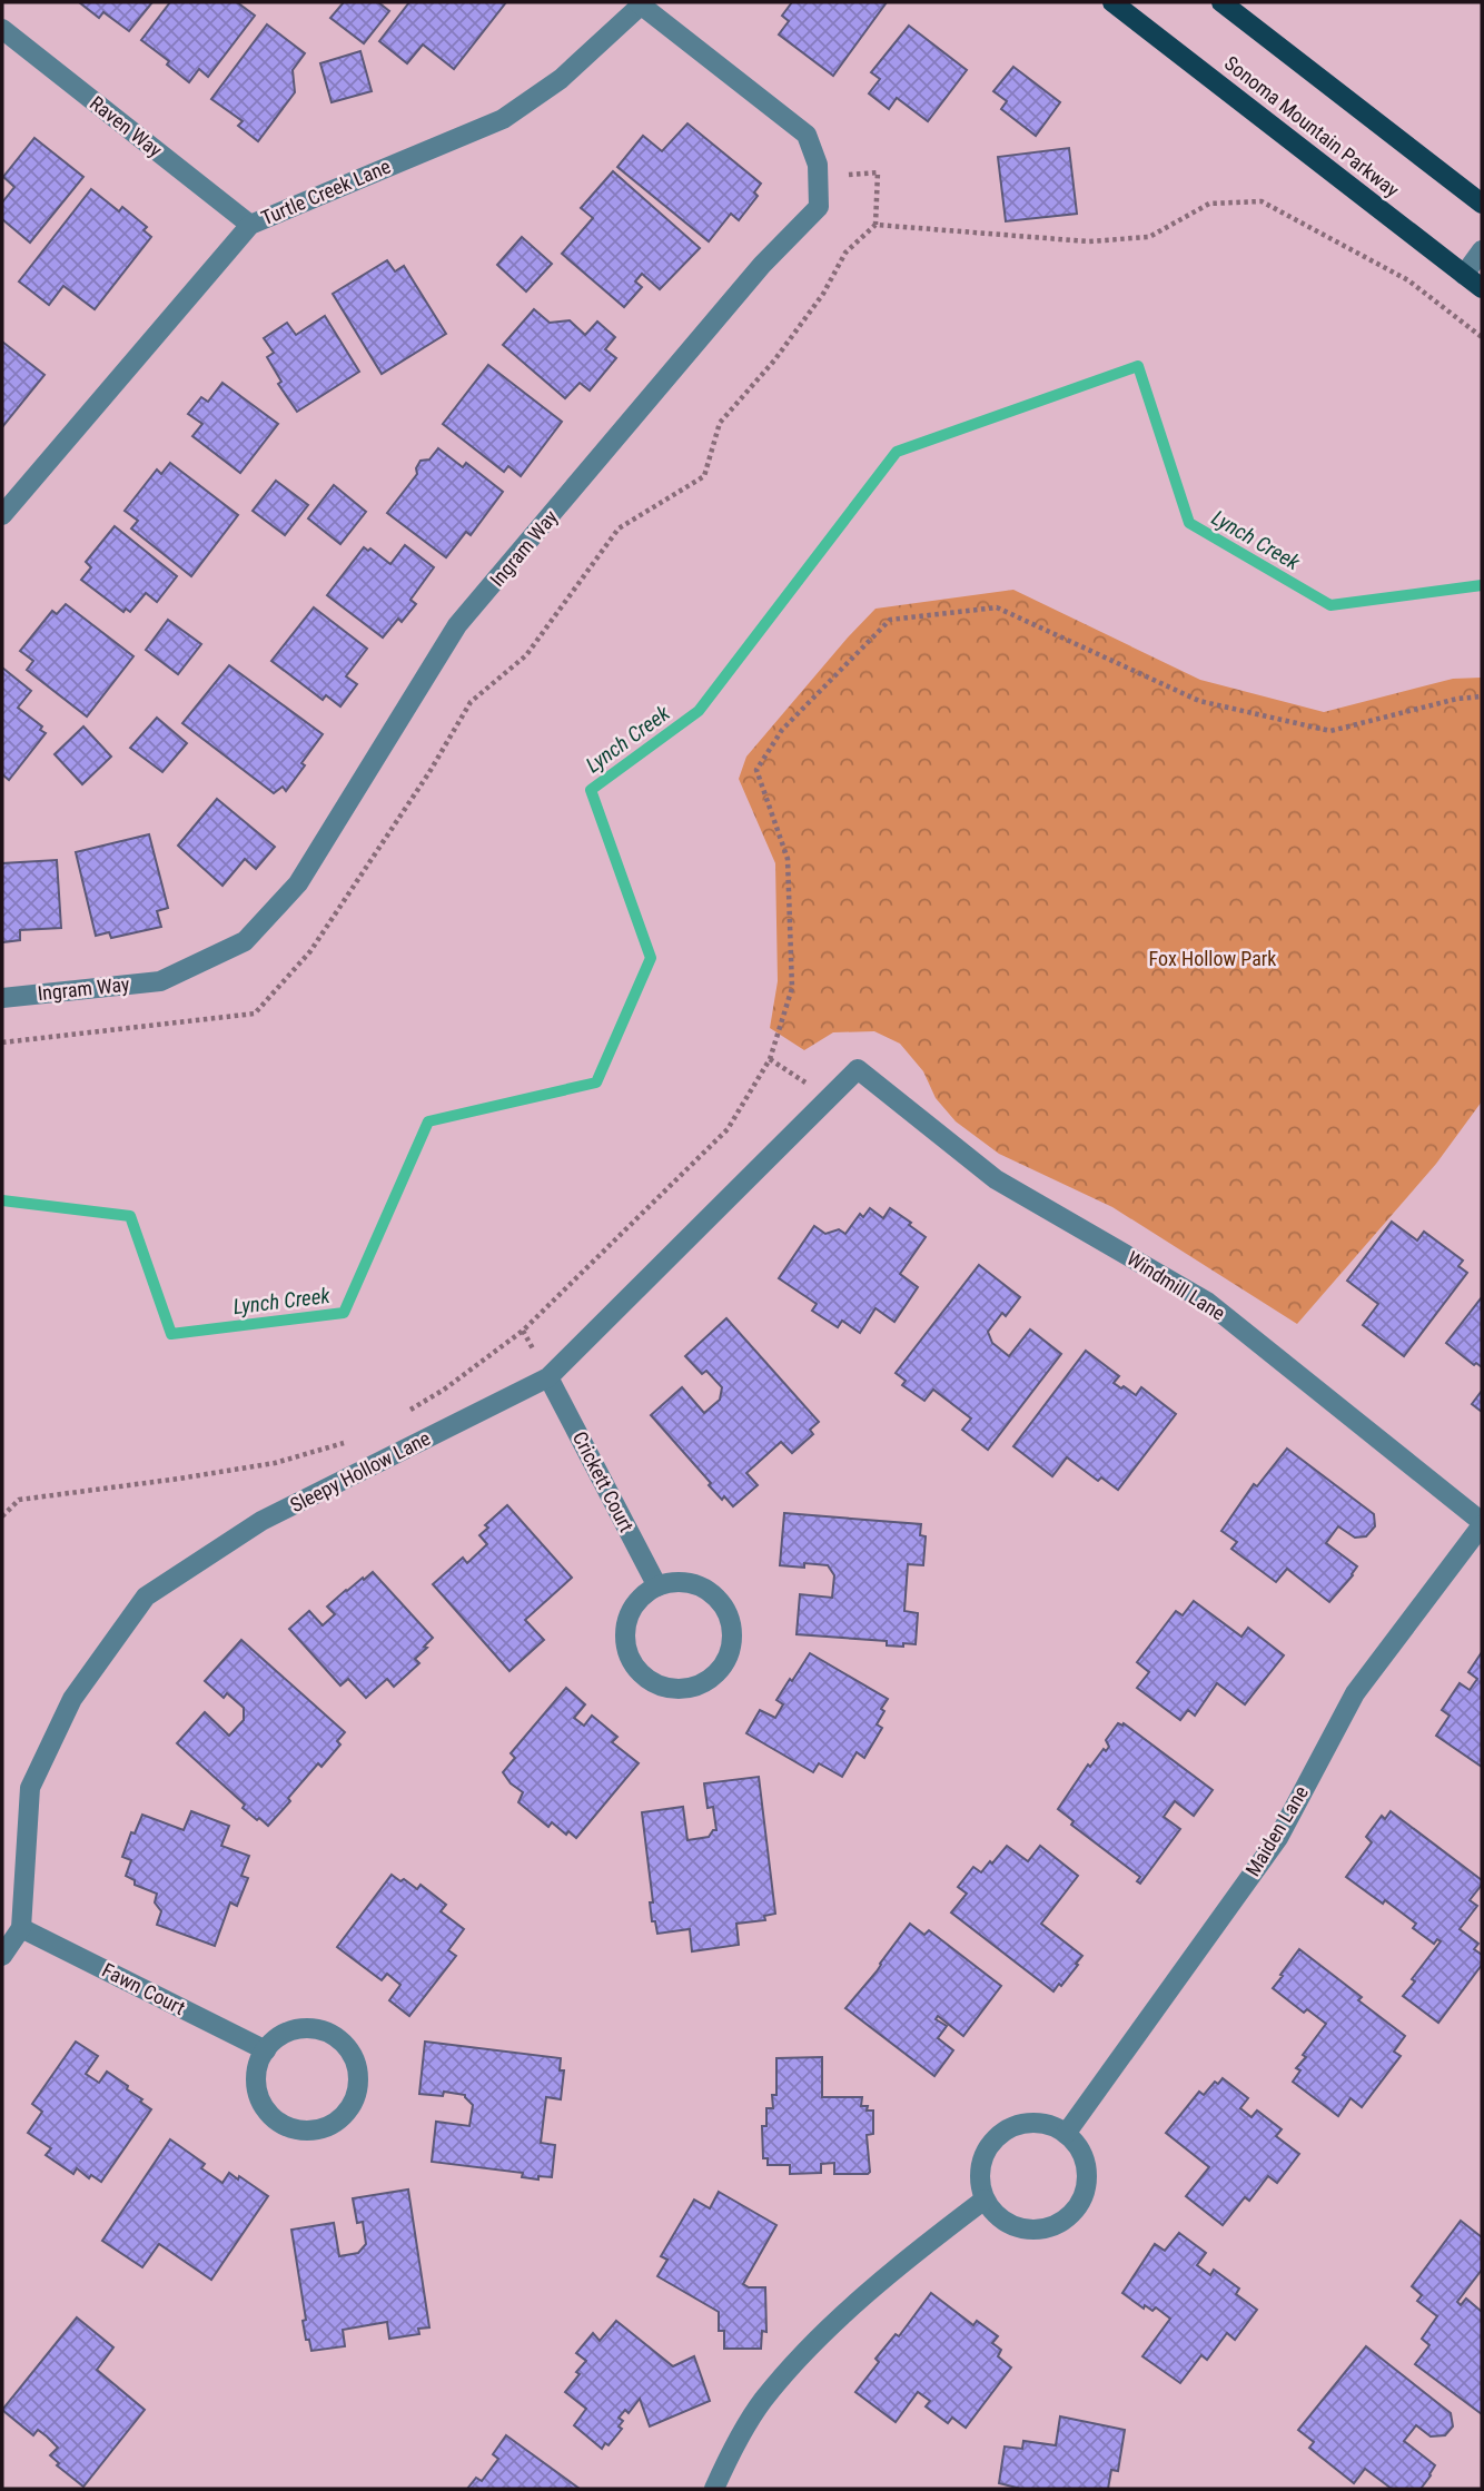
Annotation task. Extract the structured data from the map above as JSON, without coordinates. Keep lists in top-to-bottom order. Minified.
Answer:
{"streets":{"main road":["Sonoma Mountain Parkway"],"street":["Raven Way","Turtle Creek Lane","Ingram Way","Windmill Lane","Sleepy Hollow Lane","Crickett Court","Maiden Lane","Fawn Court"]},"crossings":[["Raven Way","Turtle Creek Lane"],["Turtle Creek Lane","Ingram Way"],["Windmill Lane","Sleepy Hollow Lane"],["Windmill Lane","Maiden Lane"],["Sleepy Hollow Lane","Crickett Court"],["Sleepy Hollow Lane","Fawn Court"]],"water":["Lynch Creek"],"parks":["Fox Hollow Park"]}
